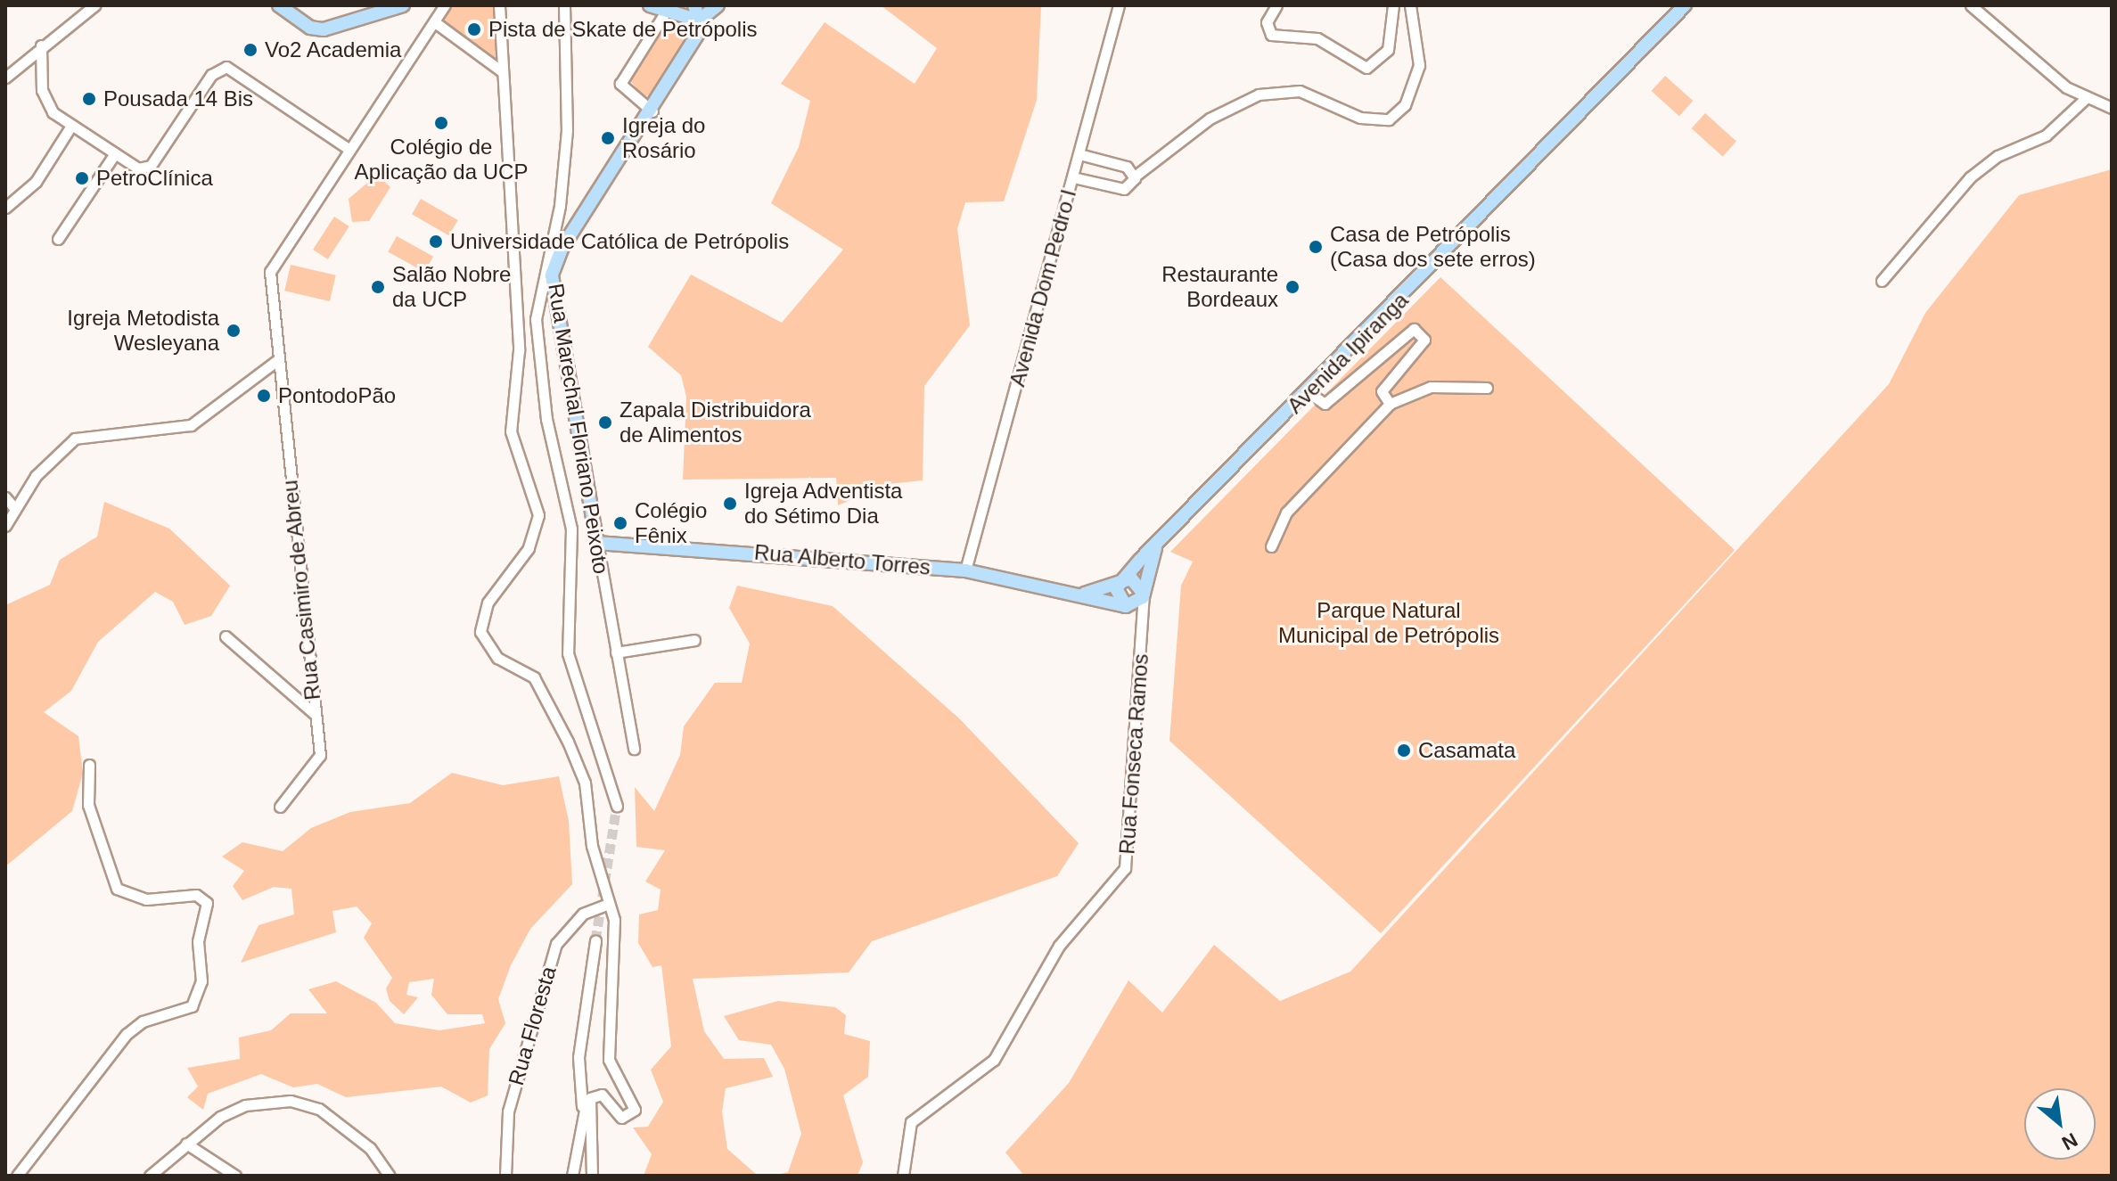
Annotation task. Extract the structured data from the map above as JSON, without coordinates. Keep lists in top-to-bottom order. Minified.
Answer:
{"streets":{"main road":["Avenida Ipiranga","Rua Marechal Floriano Peixoto","Rua Alberto Torres"],"street":["Avenida Dom Pedro I","Rua Casimiro de Abreu","Rua Fonseca Ramos","Rua Floresta"]},"crossings":[["Avenida Dom Pedro I","Rua Alberto Torres"],["Avenida Ipiranga","Rua Alberto Torres"],["Avenida Ipiranga","Rua Fonseca Ramos"],["Rua Marechal Floriano Peixoto","Rua Alberto Torres"],["Rua Alberto Torres","Rua Fonseca Ramos"]],"parks":["Parque Natural Municipal de Petrópolis"],"places":["Pista de Skate de Petrópolis","Vo2 Academia","Pousada 14 Bis","Colégio de Aplicação da UCP","Igreja do Rosário","PetroClínica","Universidade Católica de Petrópolis","Casa de Petrópolis (Casa dos sete erros)","Salão Nobre da UCP","Restaurante Bordeaux","Igreja Metodista Wesleyana","PontodoPão","Zapala Distribuidora de Alimentos","Igreja Adventista do Sétimo Dia","Colégio Fênix","Casamata"],"north":"bottom right"}
